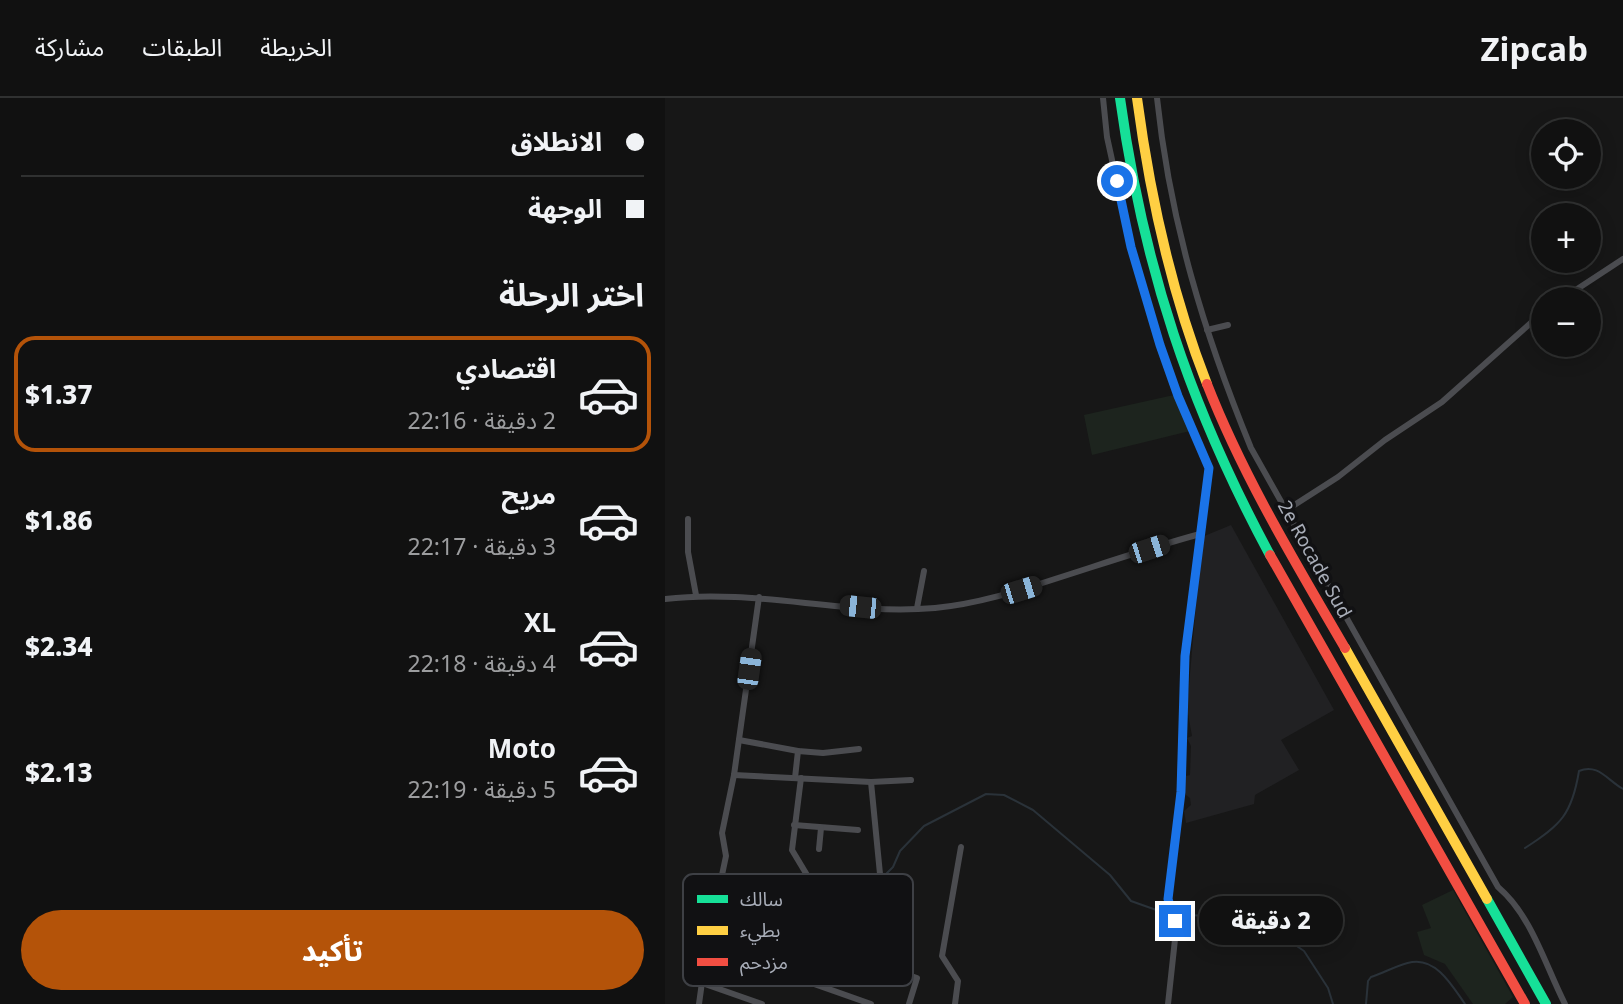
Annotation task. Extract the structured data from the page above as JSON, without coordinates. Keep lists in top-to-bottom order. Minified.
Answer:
{"streets":{"highway":["2e Rocade Sud"]},"legend":["سالك","بطيء","مزدحم"],"page":{"header":"Zipcab","nav":["الخريطة","الطبقات","مشاركة"],"banner":["الانطلاق","الوجهة"],"map_buttons":["+","−"],"heading":"اختر الرحلة","list":[{"name":"اقتصادي","note":"2 دقيقة · 22:16","value":"$1.37"},{"name":"مريح","note":"3 دقيقة · 22:17","value":"$1.86"},{"name":"XL","note":"4 دقيقة · 22:18","value":"$2.34"},{"name":"Moto","note":"5 دقيقة · 22:19","value":"$2.13"}],"bubble":"2 دقيقة","buttons":"تأكيد"}}
